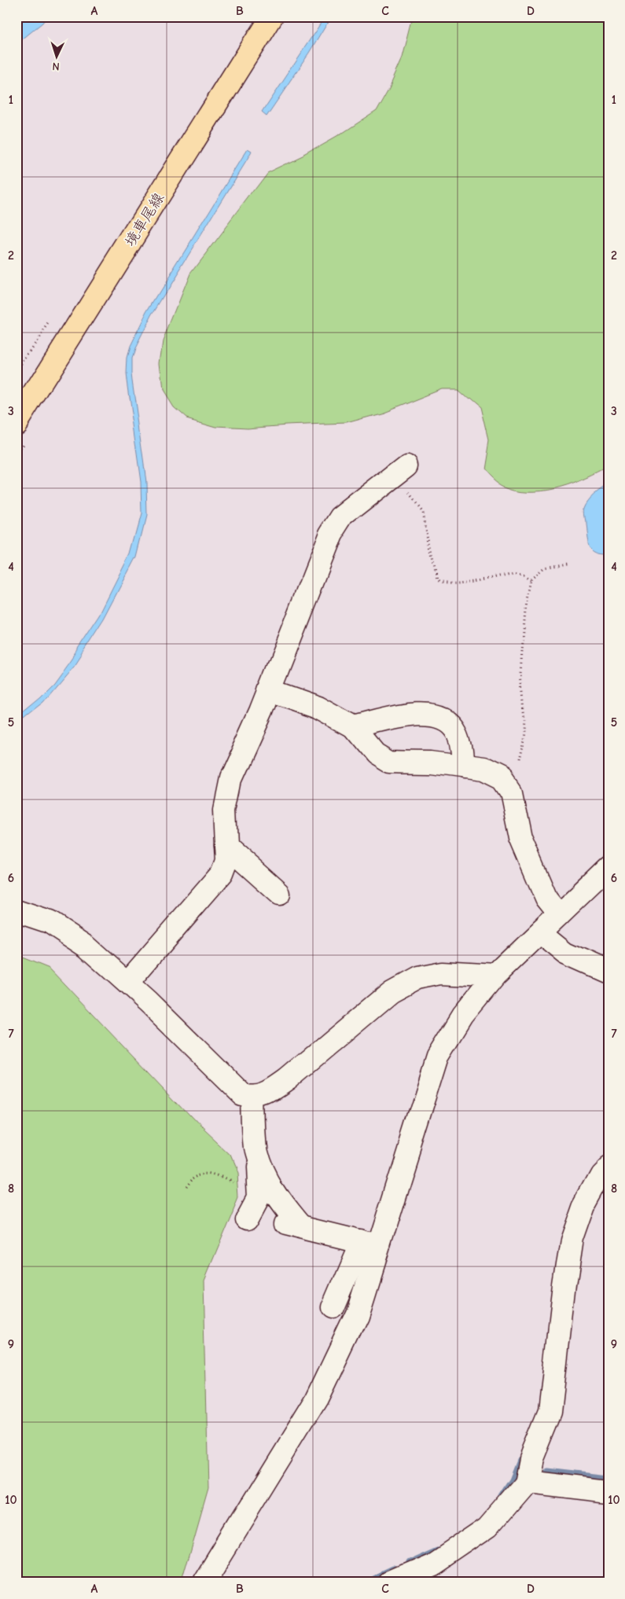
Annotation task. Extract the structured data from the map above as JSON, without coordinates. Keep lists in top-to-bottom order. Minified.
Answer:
{"streets":{"main road":["境車尾線"]},"north":"bottom","grid":{"columns":["A","B","C","D"],"rows":["1","2","3","4","5","6","7","8","9","10"]}}
